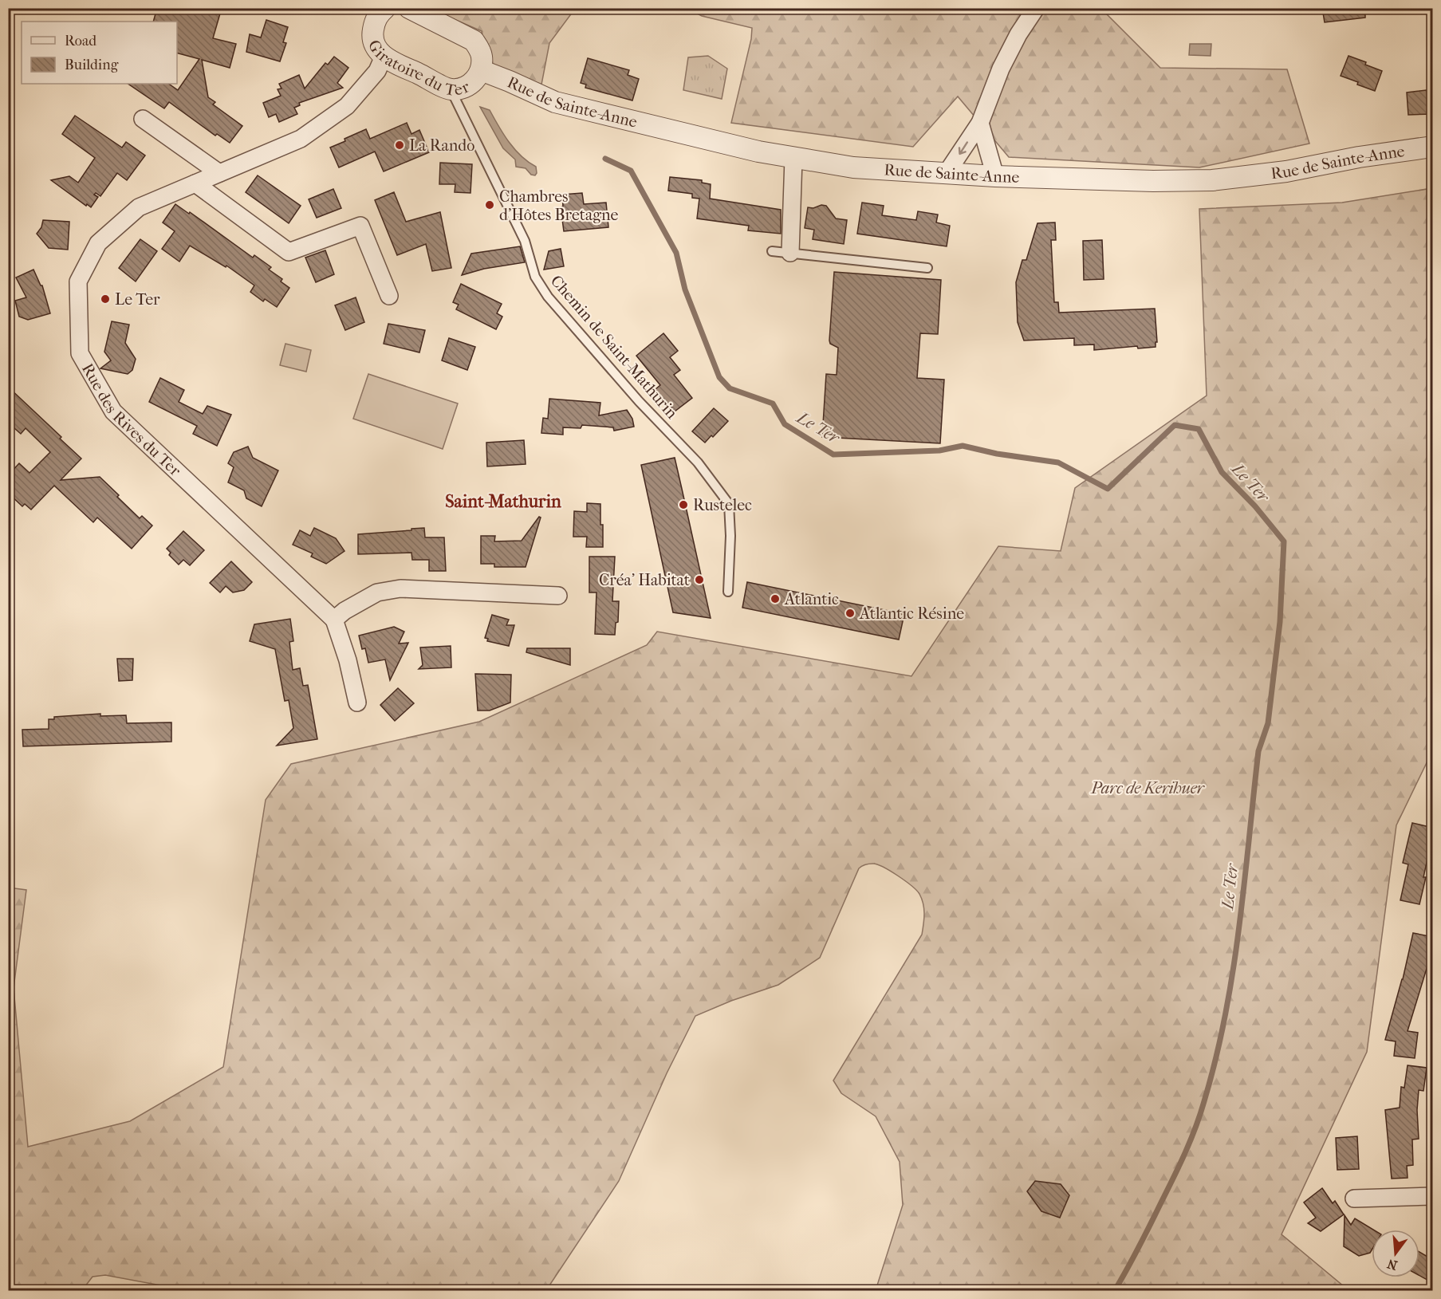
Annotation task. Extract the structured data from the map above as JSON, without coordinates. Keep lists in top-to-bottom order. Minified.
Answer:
{"streets":{"street":["Giratoire du Ter","Rue de Sainte-Anne","Rue des Rives du Ter"],"lane":["Chemin de Saint-Mathurin"]},"crossings":[["Giratoire du Ter","Rue de Sainte-Anne"],["Giratoire du Ter","Chemin de Saint-Mathurin"],["Giratoire du Ter","Rue des Rives du Ter"]],"districts":["Saint-Mathurin"],"water":["Le Ter"],"parks":["Parc de Kerihuer"],"places":["La Rando","Chambres d'Hôtes Bretagne","Le Ter","Rustelec","Créa' Habitat","Atlantic","Atlantic Résine"],"legend":["Road","Building"],"north":"bottom"}
